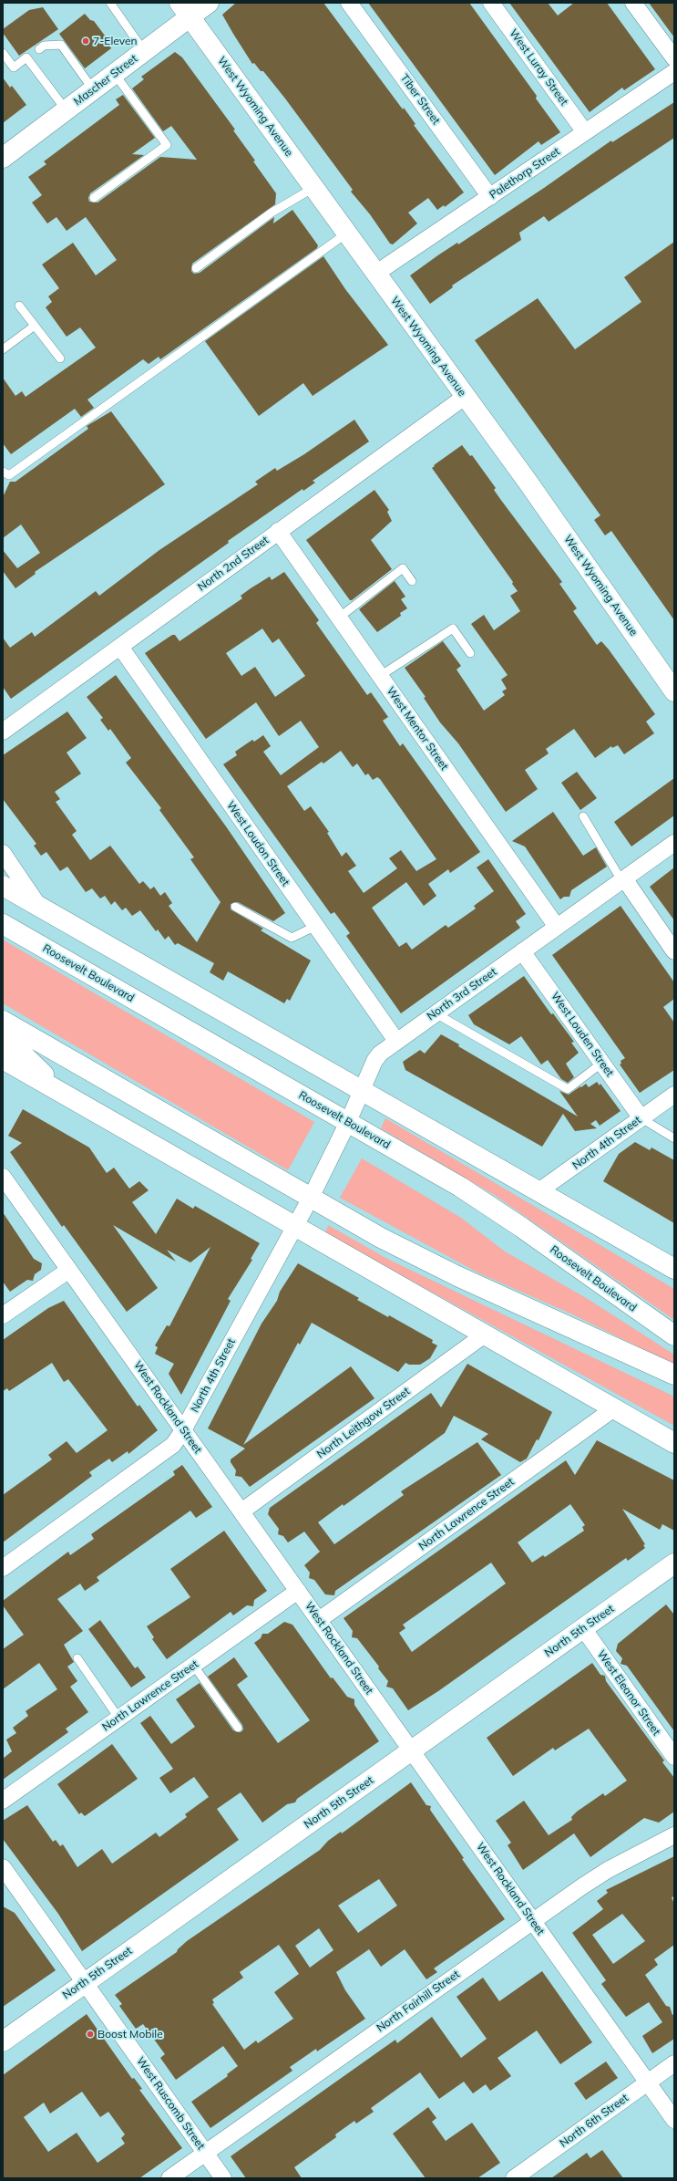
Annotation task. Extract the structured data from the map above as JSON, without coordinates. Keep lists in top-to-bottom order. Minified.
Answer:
{"streets":{"main road":["Mascher Street","West Wyoming Avenue","Roosevelt Boulevard","North 5th Street"],"street":["West Luray Street","Tiber Street","Palethorp Street","North 2nd Street","West Mentor Street","West Loudon Street","North 3rd Street","West Louden Street","North 4th Street","West Rockland Street","North Leithgow Street","North Lawrence Street","West Eleanor Street","North Fairhill Street","West Ruscomb Street","North 6th Street"]},"crossings":[["West Luray Street","Palethorp Street"],["Mascher Street","West Wyoming Avenue"],["Tiber Street","Palethorp Street"],["West Wyoming Avenue","Palethorp Street"],["West Wyoming Avenue","North 2nd Street"],["North 2nd Street","West Mentor Street"],["North 2nd Street","West Loudon Street"],["West Mentor Street","North 3rd Street"],["West Loudon Street","North 3rd Street"],["Roosevelt Boulevard","North 3rd Street"],["North 3rd Street","West Louden Street"],["North 3rd Street","North 4th Street"],["West Louden Street","North 4th Street"],["North 4th Street","West Rockland Street"],["West Rockland Street","North Leithgow Street"],["West Rockland Street","North Lawrence Street"],["West Rockland Street","North 5th Street"],["West Rockland Street","North Fairhill Street"],["West Rockland Street","North 6th Street"],["North 5th Street","West Eleanor Street"],["North 5th Street","West Ruscomb Street"],["North Fairhill Street","West Ruscomb Street"]],"places":["7-Eleven","Boost Mobile"]}
